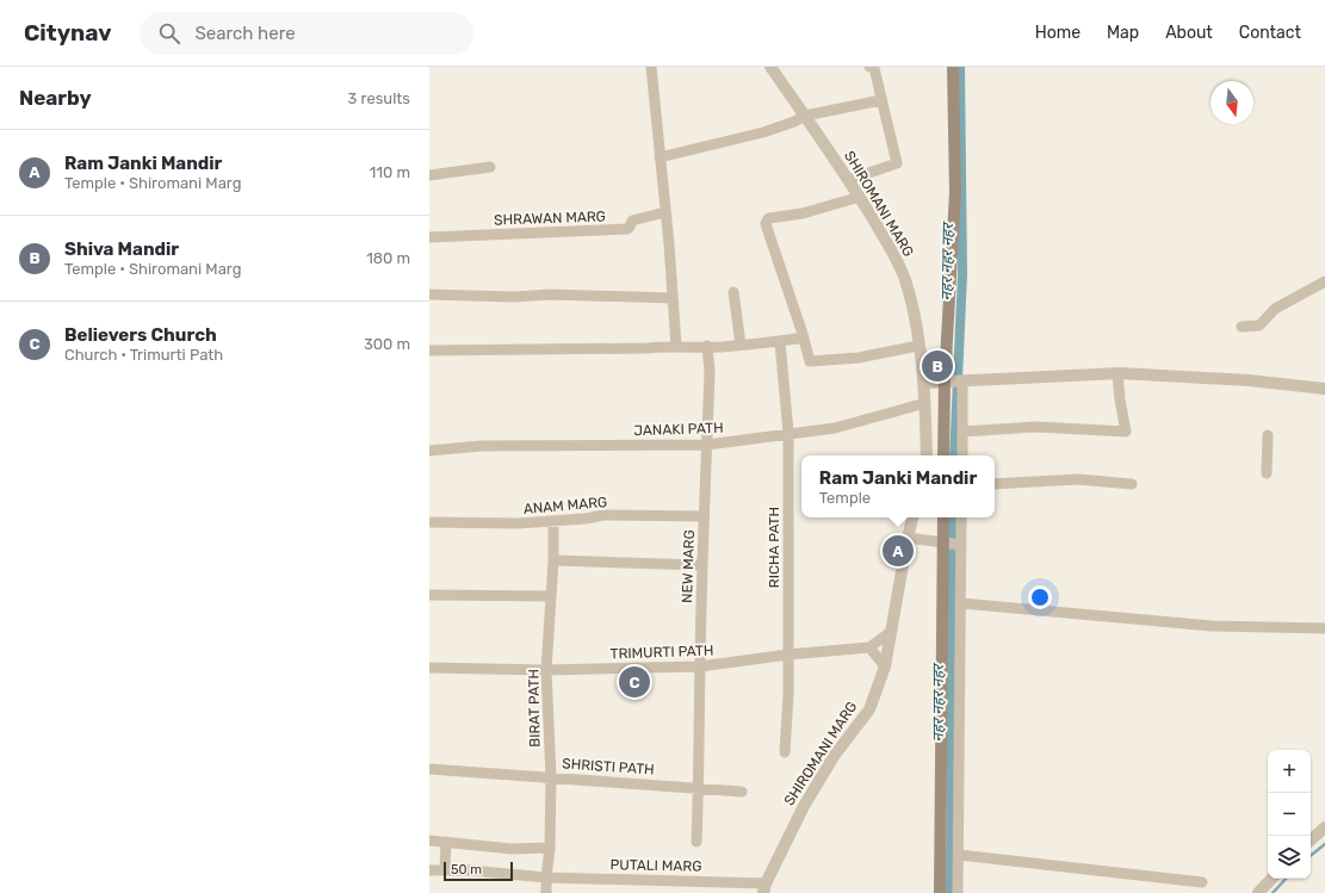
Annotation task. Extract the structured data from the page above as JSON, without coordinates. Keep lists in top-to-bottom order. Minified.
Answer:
{"streets":{"street":["SHIROMANI MARG","SHRAWAN MARG","JANAKI PATH","ANAM MARG","RICHA PATH","NEW MARG","TRIMURTI PATH","BIRAT PATH","SHRISTI PATH","PUTALI MARG"]},"crossings":[["SHIROMANI MARG","JANAKI PATH"],["SHIROMANI MARG","PUTALI MARG"],["JANAKI PATH","RICHA PATH"],["JANAKI PATH","NEW MARG"],["ANAM MARG","NEW MARG"],["ANAM MARG","BIRAT PATH"],["RICHA PATH","TRIMURTI PATH"],["NEW MARG","TRIMURTI PATH"],["NEW MARG","SHRISTI PATH"],["TRIMURTI PATH","BIRAT PATH"],["BIRAT PATH","SHRISTI PATH"],["BIRAT PATH","PUTALI MARG"]],"water":["नहर नहर नहर"],"scale_bar":"50 m","north":"bottom","page":{"header":"Citynav","search":"Search here","nav":["Home","Map","About","Contact"],"heading":["Nearby","3 results"],"list":[{"mark":"A","name":"Ram Janki Mandir","note":"Temple · Shiromani Marg","value":"110 m"},{"mark":"B","name":"Shiva Mandir","note":"Temple · Shiromani Marg","value":"180 m"},{"mark":"C","name":"Believers Church","note":"Church · Trimurti Path","value":"300 m"}],"pins":["B","A","C"],"popup":["Ram Janki Mandir","Temple"],"map_buttons":["+","−"],"scale":"50 m"}}
